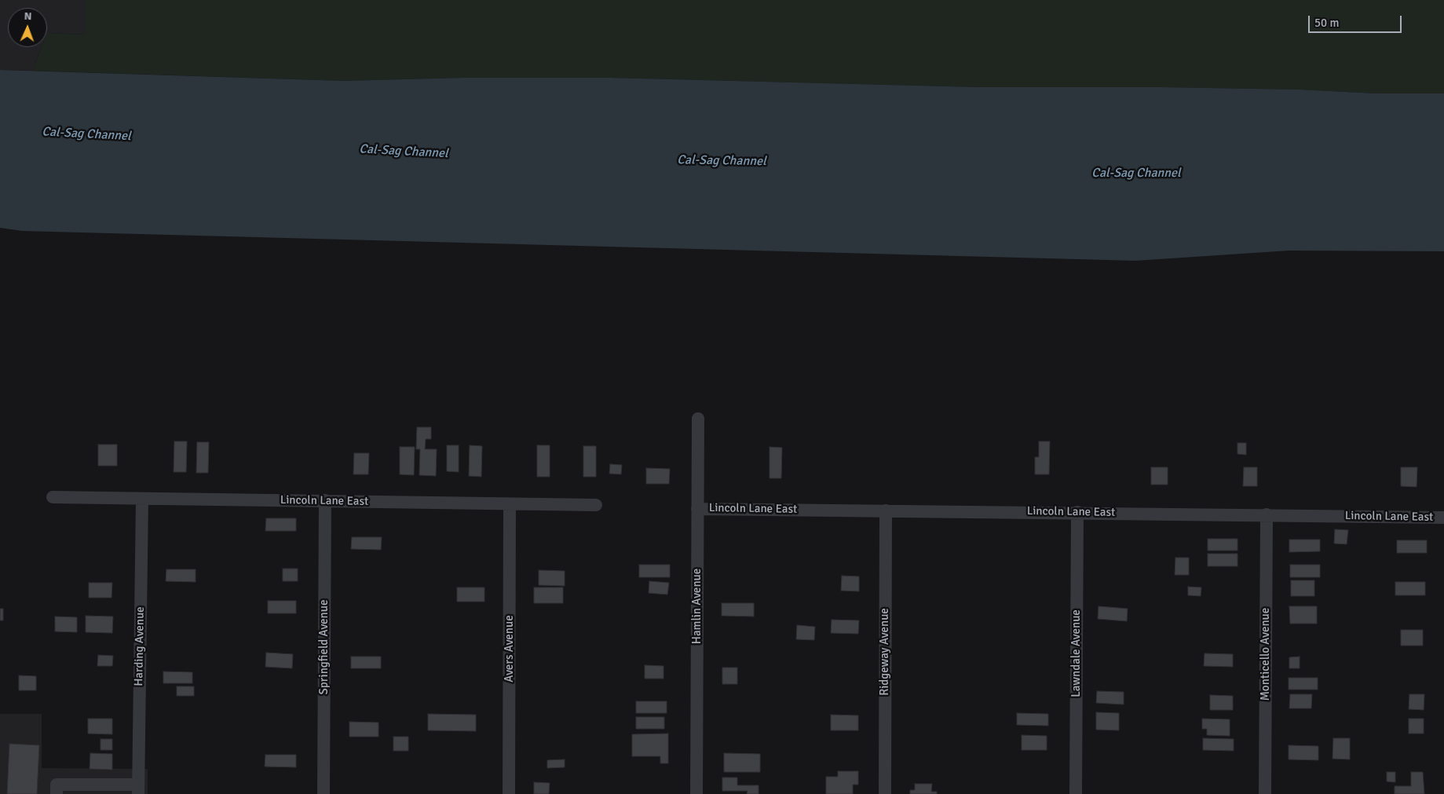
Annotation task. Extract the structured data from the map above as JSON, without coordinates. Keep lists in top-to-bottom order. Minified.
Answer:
{"streets":{"street":["Lincoln Lane East","Hamlin Avenue","Harding Avenue","Springfield Avenue","Avers Avenue","Ridgeway Avenue","Lawndale Avenue","Monticello Avenue"]},"crossings":[["Lincoln Lane East","Hamlin Avenue"],["Lincoln Lane East","Harding Avenue"],["Lincoln Lane East","Springfield Avenue"],["Lincoln Lane East","Avers Avenue"],["Lincoln Lane East","Ridgeway Avenue"],["Lincoln Lane East","Lawndale Avenue"],["Lincoln Lane East","Monticello Avenue"]],"water":["Cal-Sag Channel"],"scale_bar":"50 m","north":"top"}
